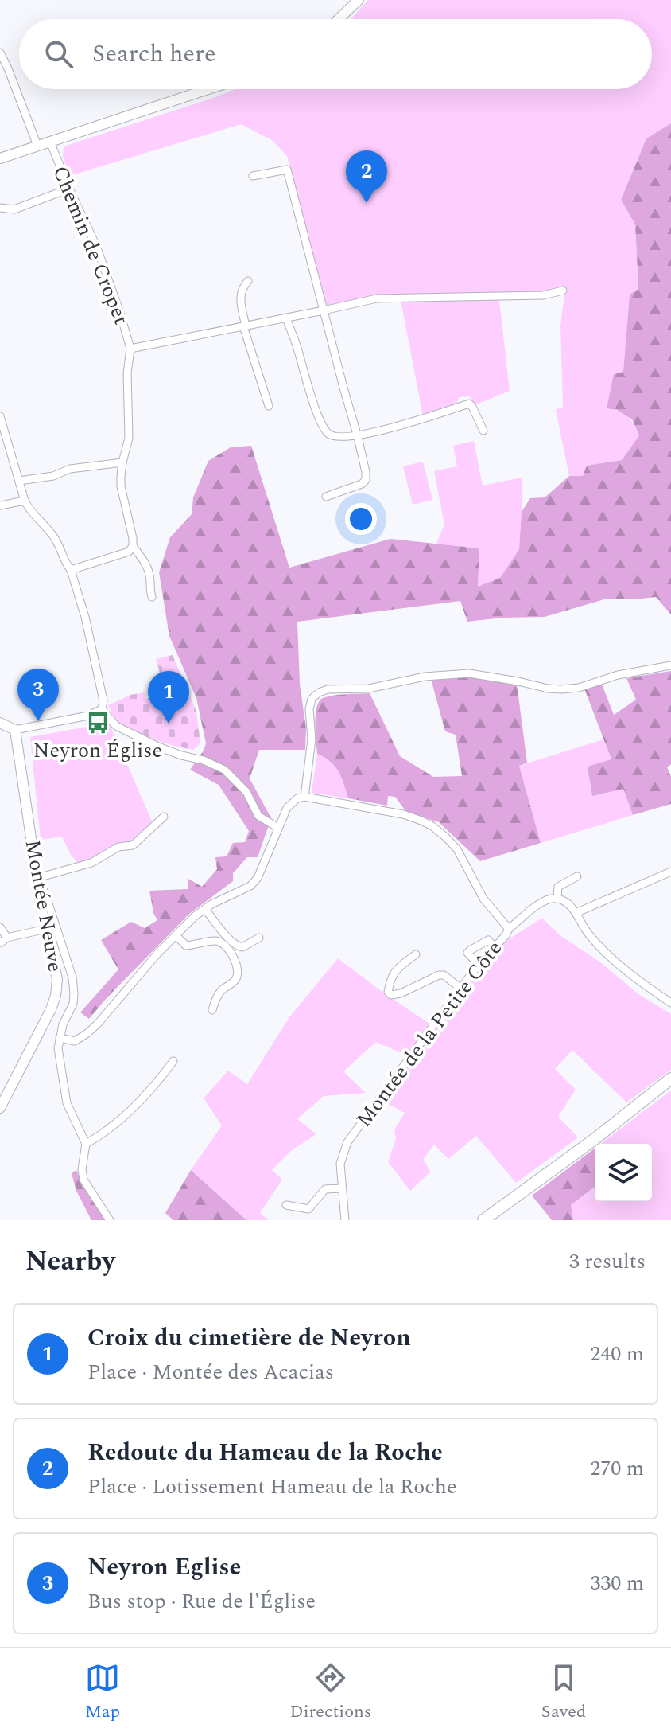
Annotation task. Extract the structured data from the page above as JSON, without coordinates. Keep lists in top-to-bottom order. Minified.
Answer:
{"streets":{"street":["Chemin de Cropet","Montée Neuve","Montée de la Petite Côte"]},"places":{"bus stop":["Neyron Église"]},"page":{"search":"Search here","pins":["2","3","1"],"heading":["Nearby","3 results"],"list":[{"mark":"1","name":"Croix du cimetière de Neyron","note":"Place · Montée des Acacias","value":"240 m"},{"mark":"2","name":"Redoute du Hameau de la Roche","note":"Place · Lotissement Hameau de la Roche","value":"270 m"},{"mark":"3","name":"Neyron Eglise","note":"Bus stop · Rue de l'Église","value":"330 m"}],"nav":["Map","Directions","Saved"]}}
